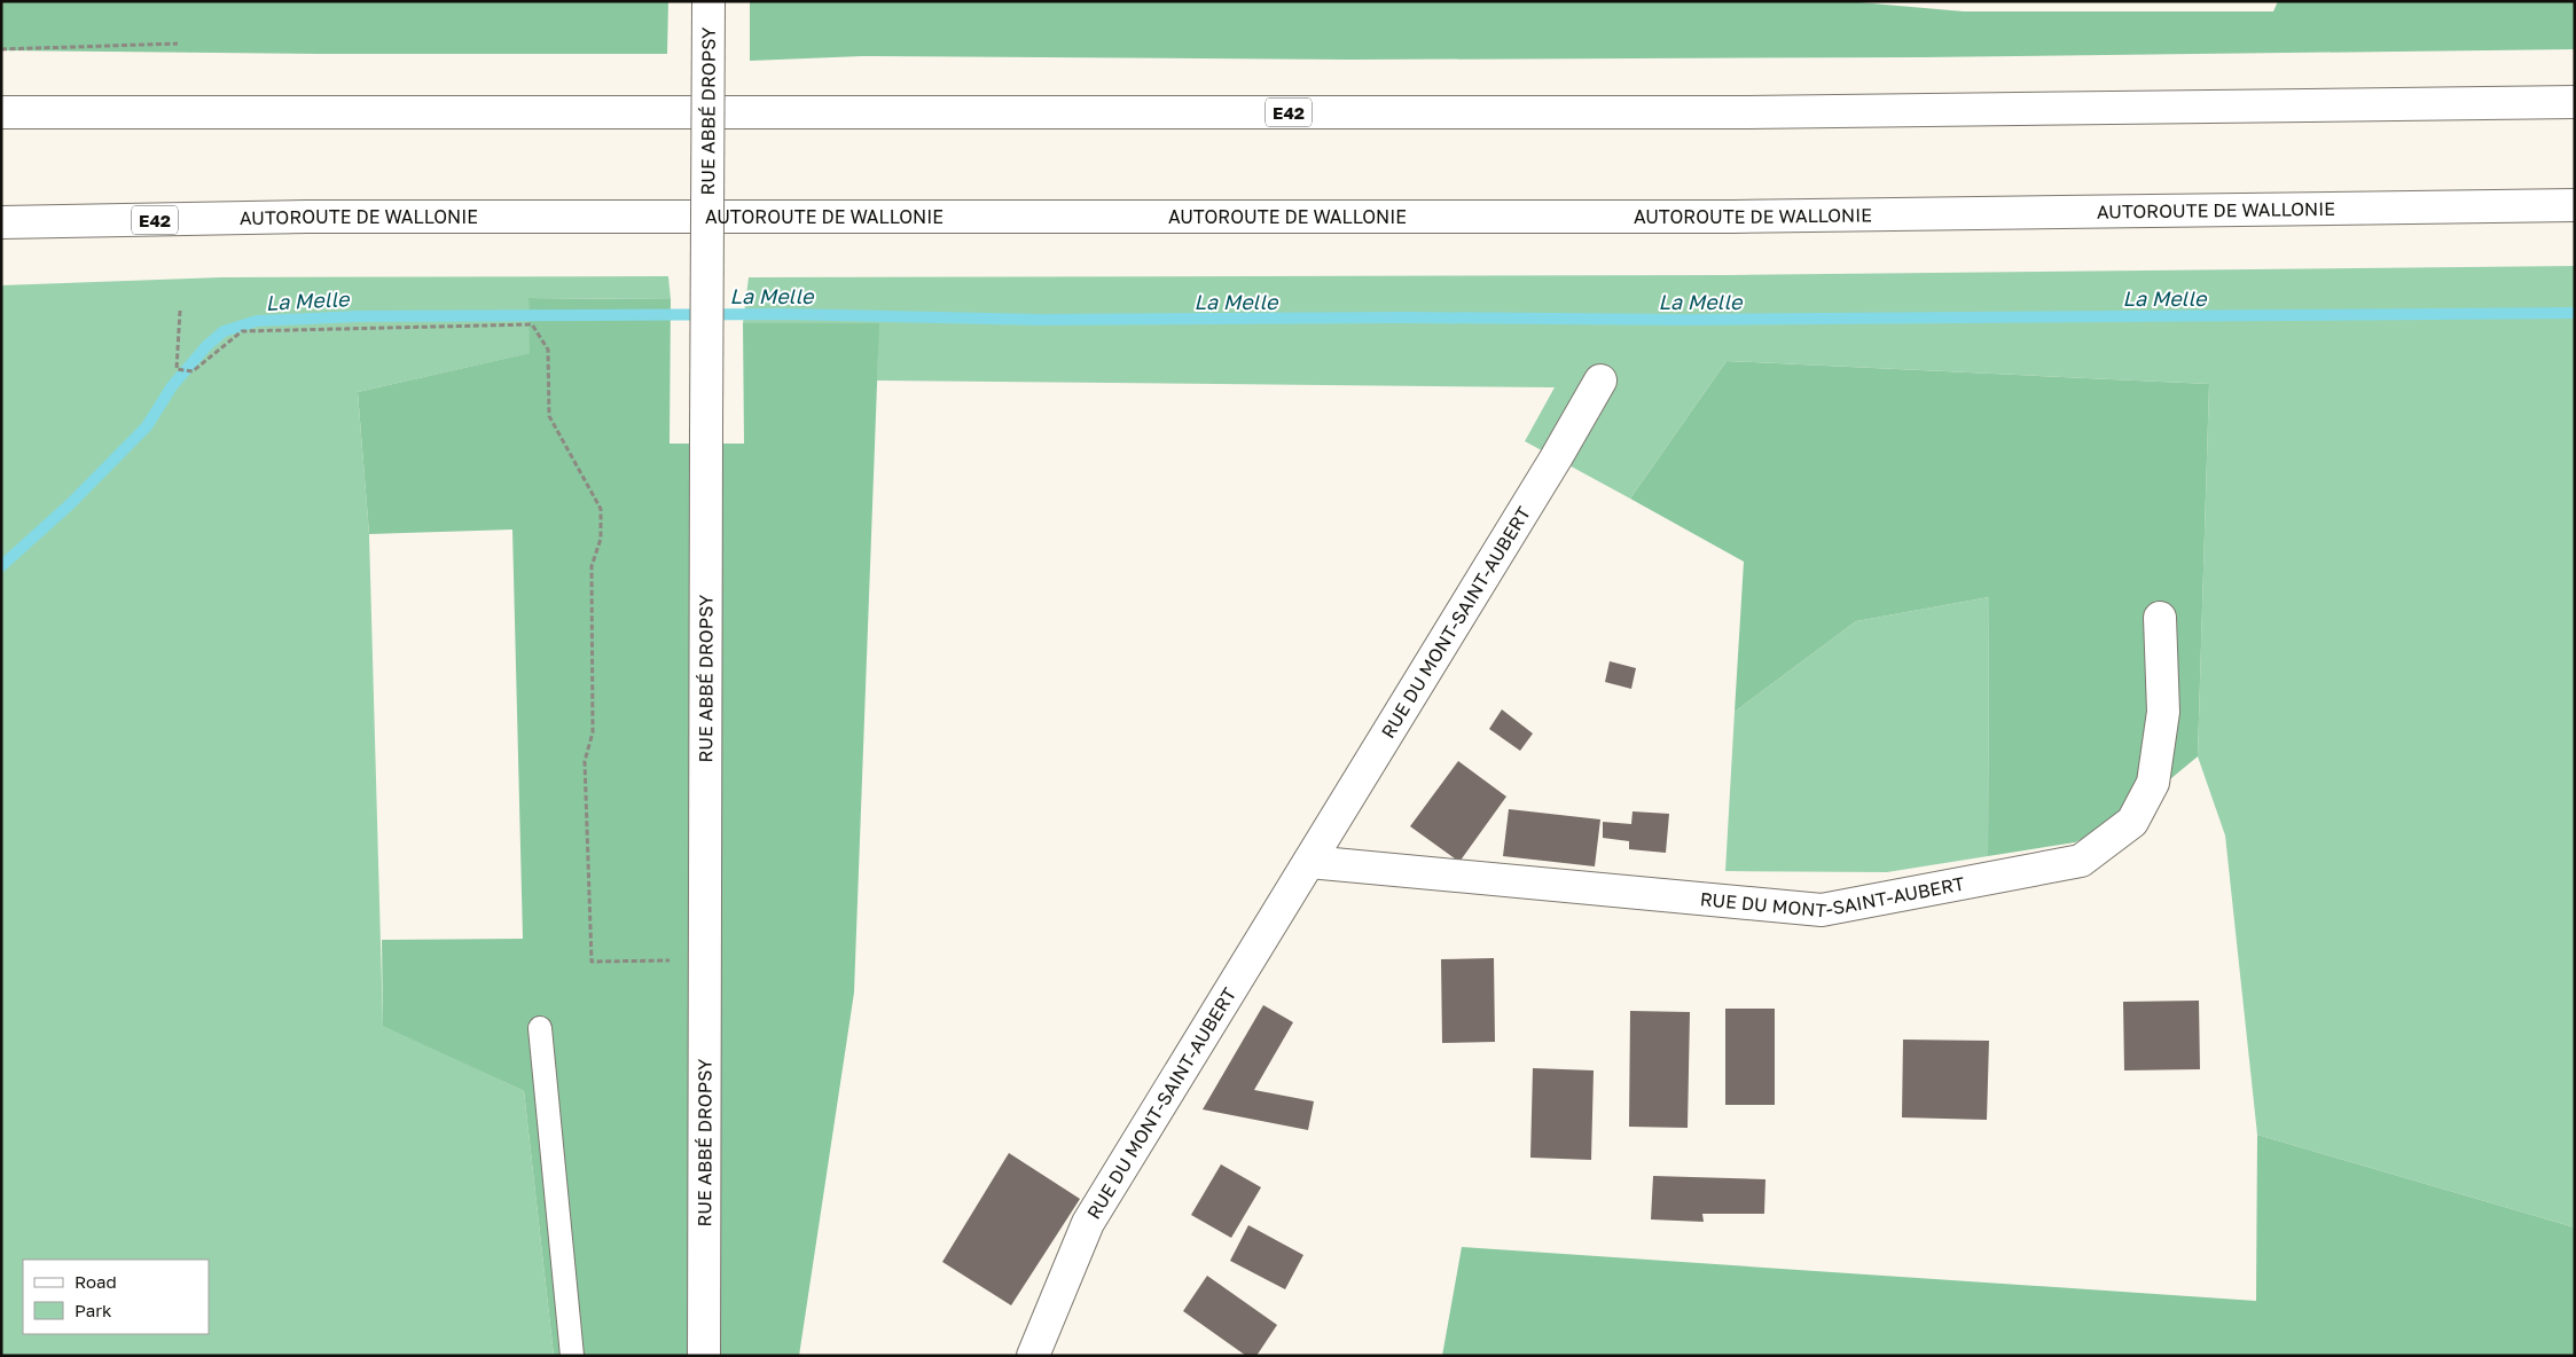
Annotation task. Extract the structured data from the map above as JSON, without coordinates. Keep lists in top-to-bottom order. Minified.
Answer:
{"streets":{"main road":["RUE ABBÉ DROPSY","E42","AUTOROUTE DE WALLONIE","RUE DU MONT-SAINT-AUBERT"]},"water":["La Melle"],"legend":["Road","Park"]}
